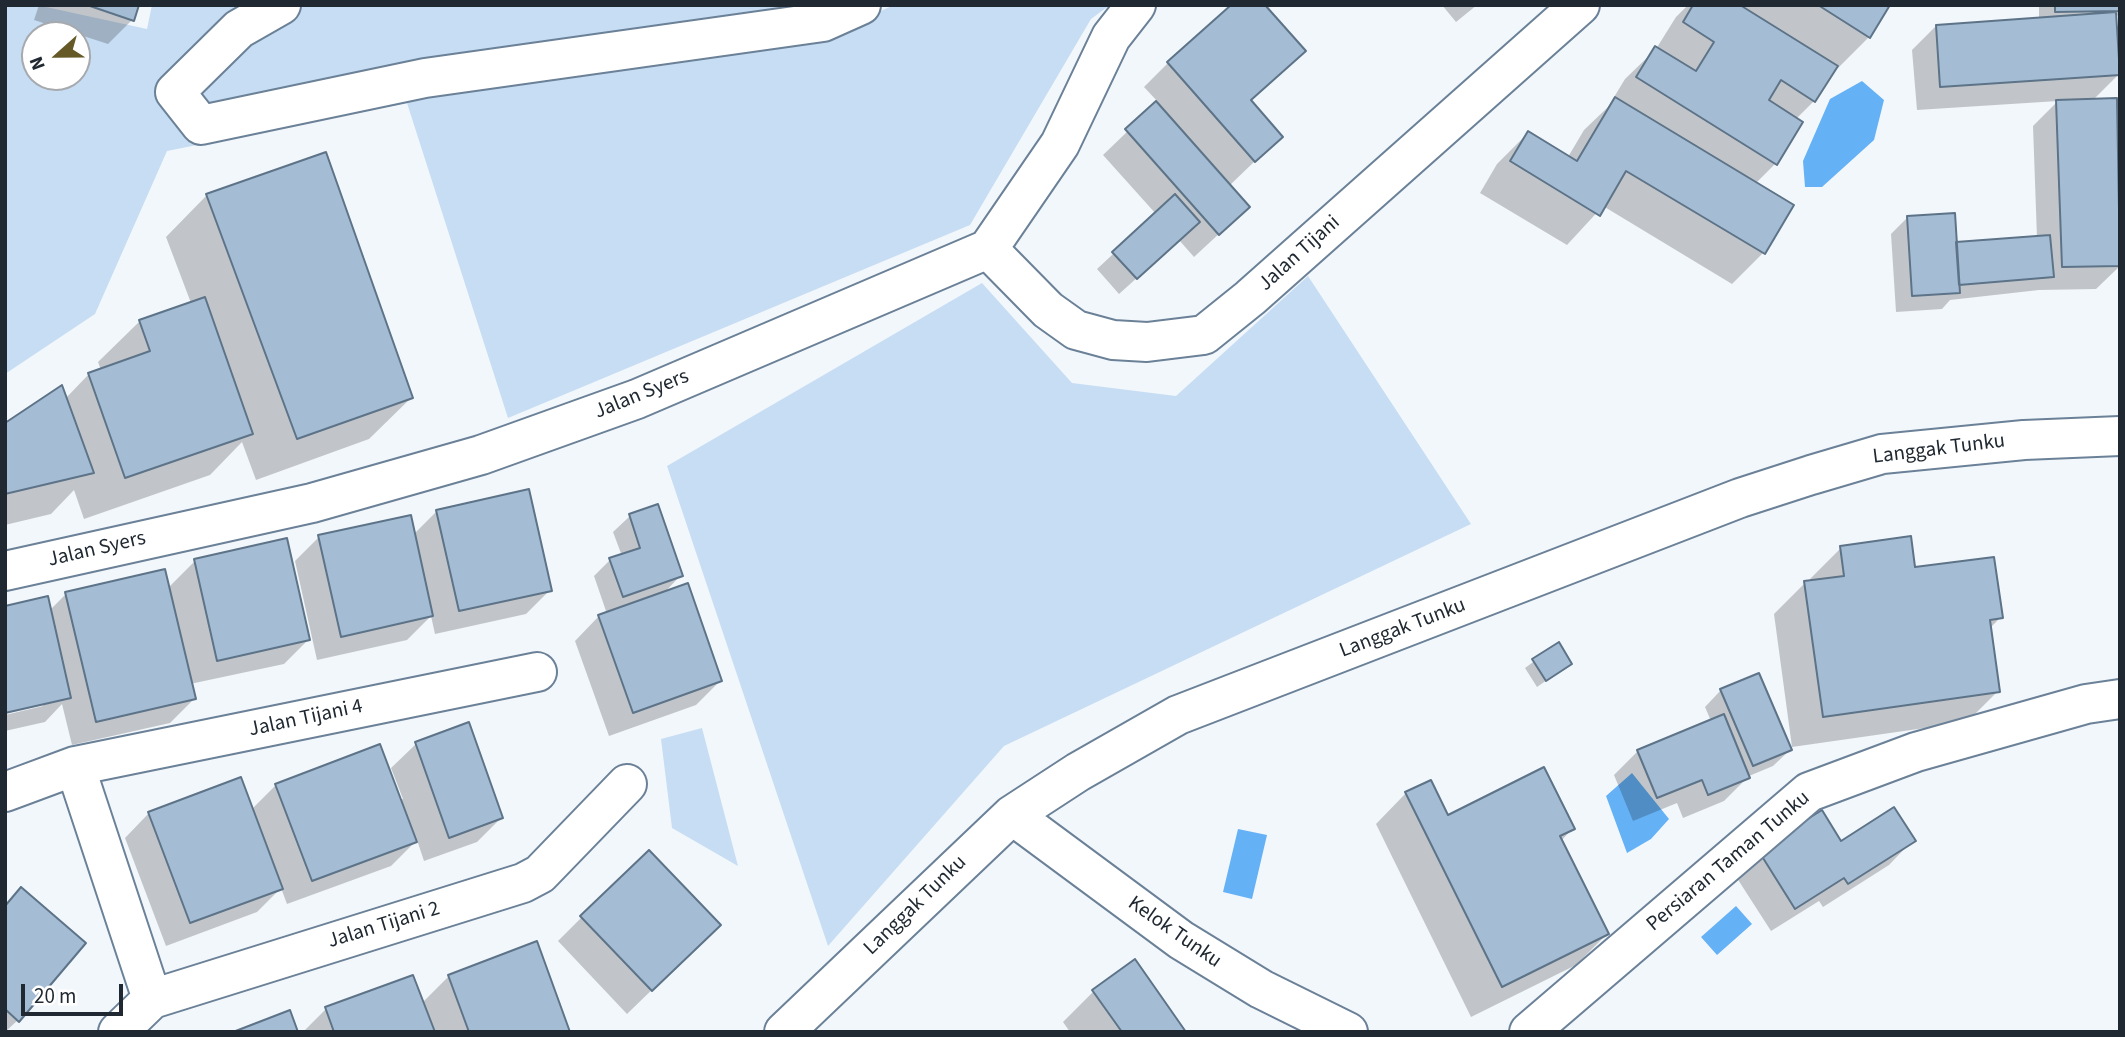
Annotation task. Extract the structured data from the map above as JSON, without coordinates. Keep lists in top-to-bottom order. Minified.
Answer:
{"streets":{"street":["Jalan Tijani","Jalan Syers","Langgak Tunku","Jalan Tijani 4","Persiaran Taman Tunku","Jalan Tijani 2","Kelok Tunku"]},"crossings":[["Jalan Tijani","Jalan Syers"],["Langgak Tunku","Kelok Tunku"]],"scale_bar":"20 m","north":"left"}
